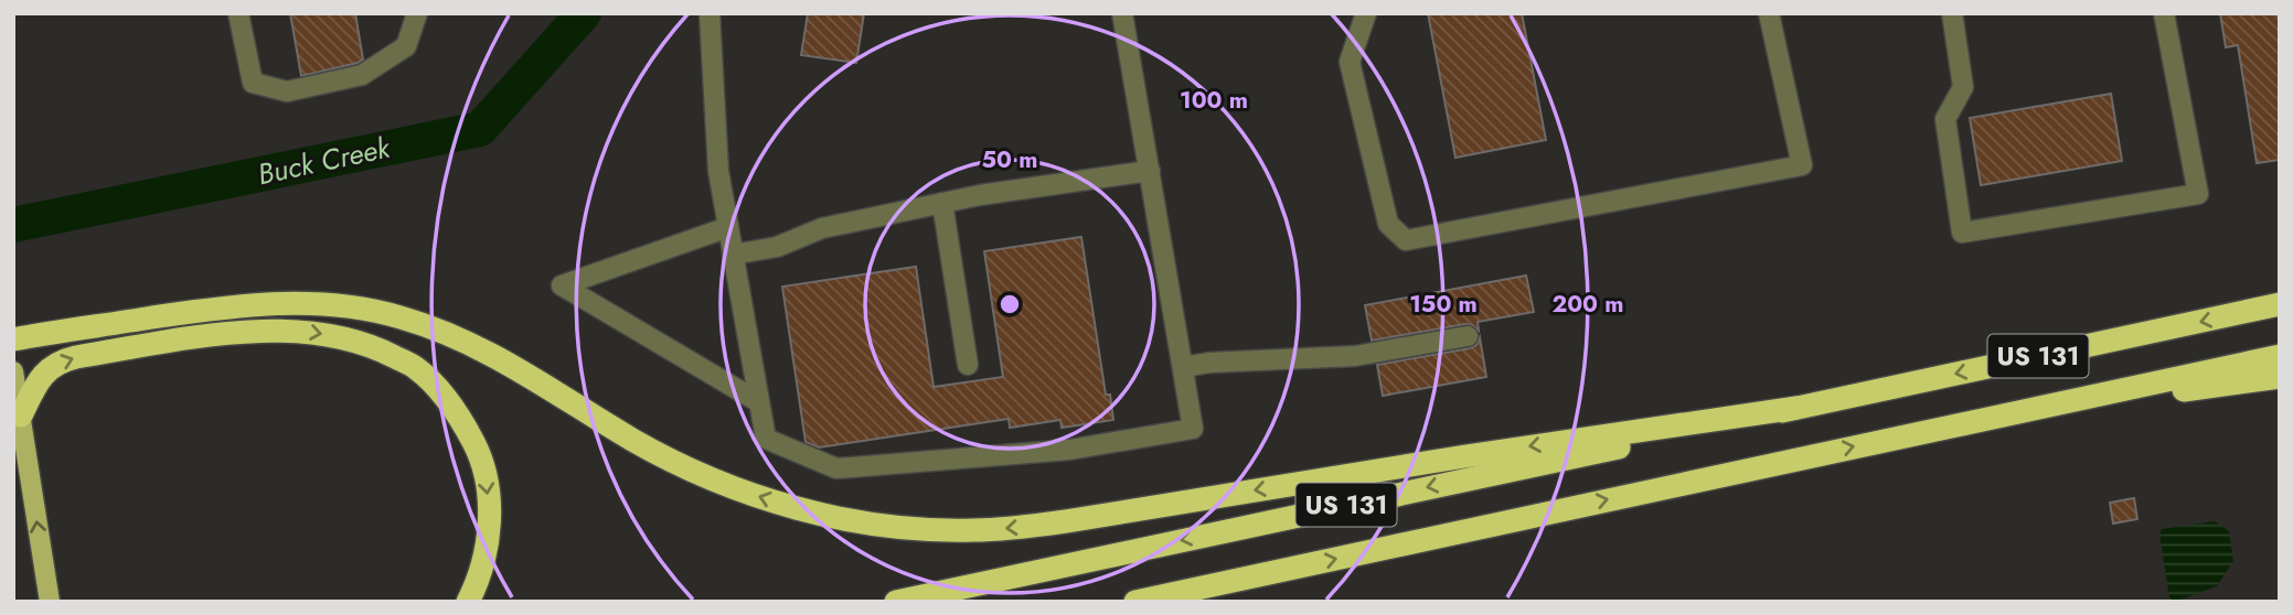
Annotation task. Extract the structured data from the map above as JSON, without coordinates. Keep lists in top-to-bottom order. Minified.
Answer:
{"streets":{"highway":["US 131"]},"water":["Buck Creek"],"rings":["100 m","50 m","150 m","200 m"]}
